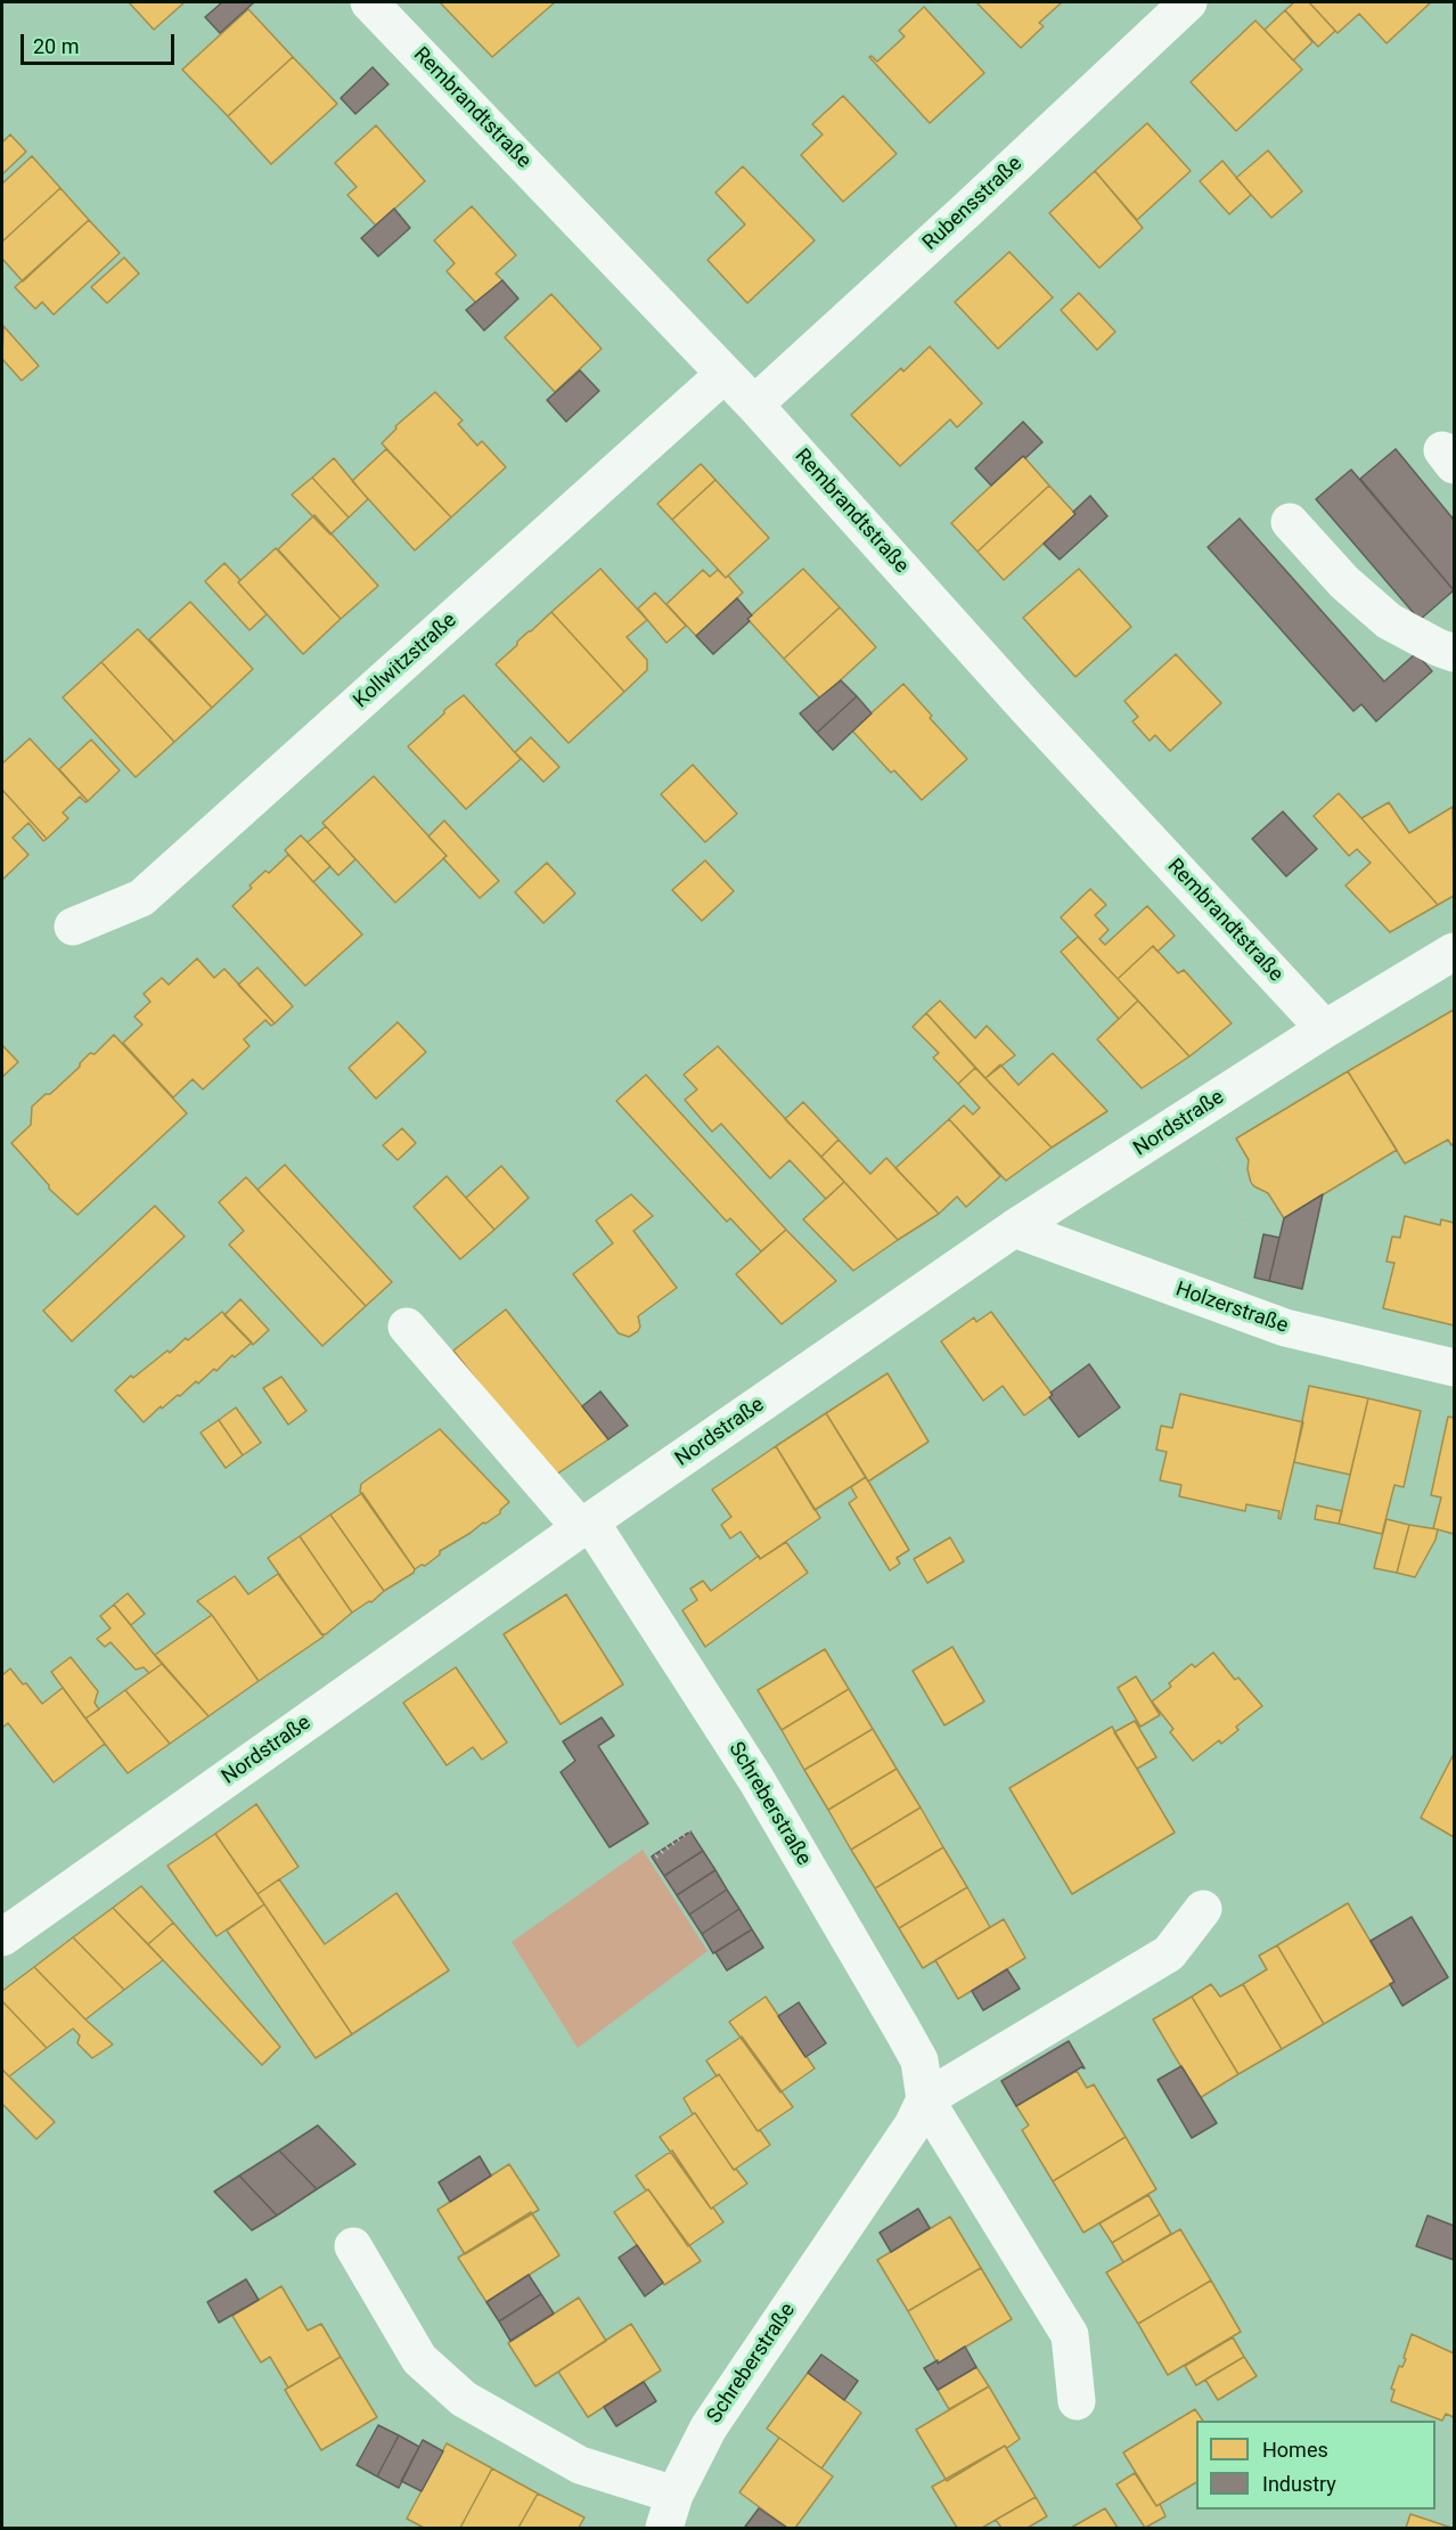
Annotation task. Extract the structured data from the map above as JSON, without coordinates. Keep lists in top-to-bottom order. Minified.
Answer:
{"streets":{"street":["Rembrandtstraße","Rubensstraße","Kollwitzstraße","Nordstraße","Holzerstraße","Schreberstraße"]},"crossings":[["Rembrandtstraße","Rubensstraße"],["Rembrandtstraße","Kollwitzstraße"],["Rembrandtstraße","Nordstraße"],["Nordstraße","Holzerstraße"],["Nordstraße","Schreberstraße"]],"legend":["Homes","Industry"],"scale_bar":"20 m"}
